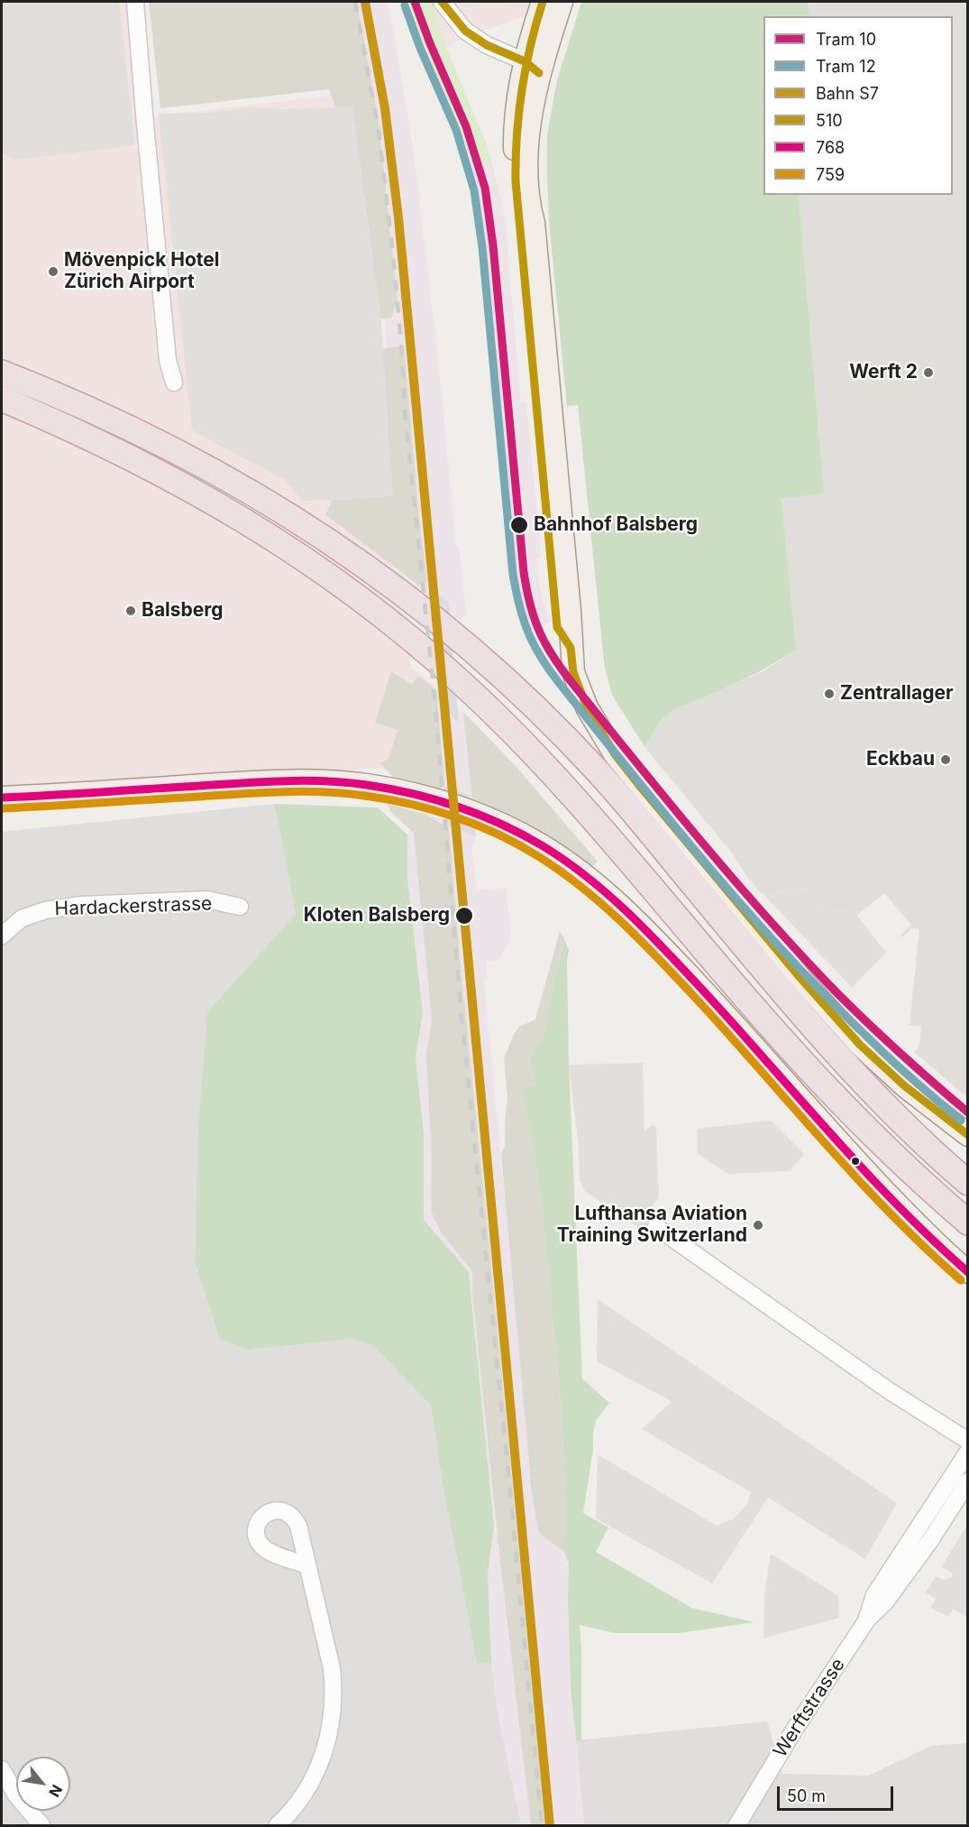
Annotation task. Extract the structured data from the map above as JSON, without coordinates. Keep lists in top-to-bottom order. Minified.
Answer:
{"streets":{"street":["Hardackerstrasse","Werftstrasse"]},"places":["Mövenpick Hotel Zürich Airport","Werft 2","Bahnhof Balsberg","Balsberg","Zentrallager","Eckbau","Kloten Balsberg","Lufthansa Aviation Training Switzerland"],"lines":["tram line 10","rail line S7","transit line 510","tram line 12","transit line 768","transit line 759"],"legend":["Tram 10","Tram 12","Bahn S7","510","768","759"],"scale_bar":"50 m","north":"bottom right"}
